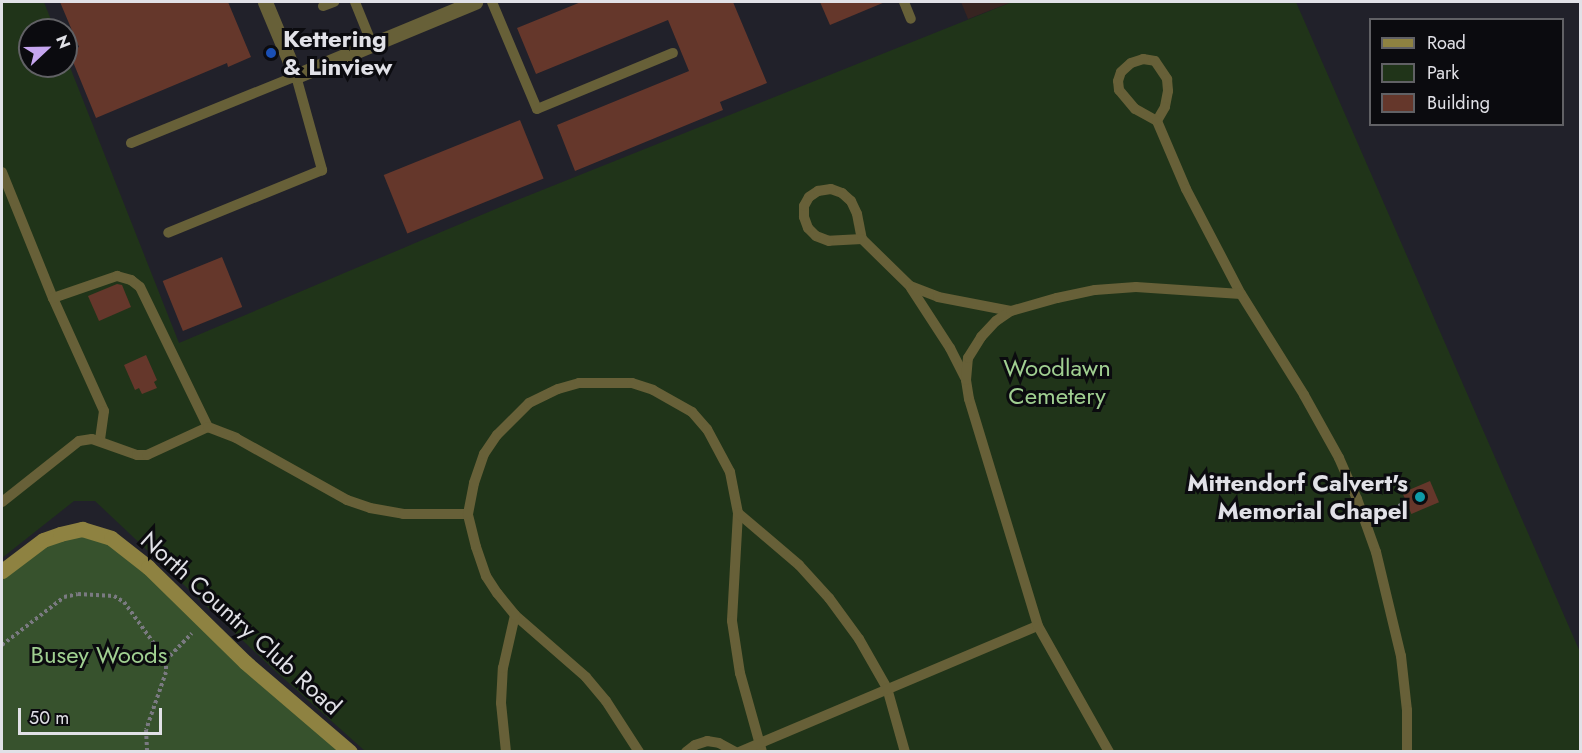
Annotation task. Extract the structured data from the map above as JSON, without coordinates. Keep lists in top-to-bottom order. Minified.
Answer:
{"streets":{"street":["North Country Club Road"]},"parks":["Woodlawn Cemetery","Busey Woods"],"places":["Kettering & Linview","Mittendorf Calvert's Memorial Chapel"],"legend":["Road","Park","Building"],"scale_bar":"50 m","north":"right"}
